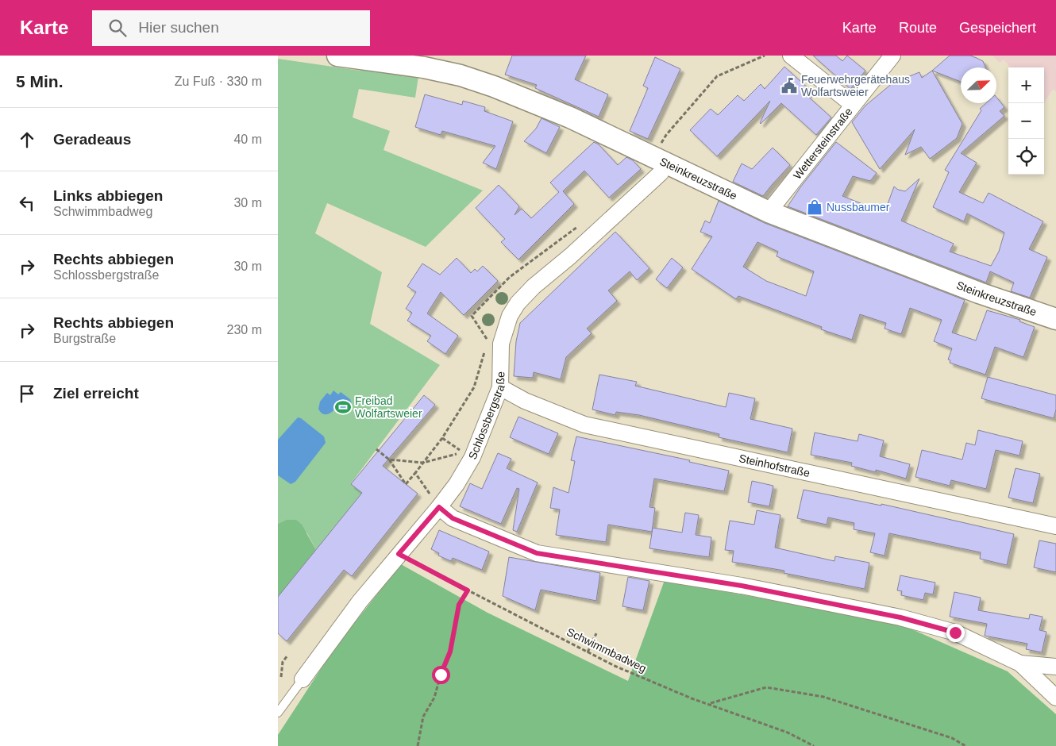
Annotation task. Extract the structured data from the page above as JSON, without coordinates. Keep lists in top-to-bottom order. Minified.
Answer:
{"streets":{"street":["Wettersteinstraße","Steinkreuzstraße","Schlossbergstraße","Steinhofstraße"],"path":["Schwimmbadweg"]},"crossings":[["Wettersteinstraße","Steinkreuzstraße"],["Steinkreuzstraße","Schlossbergstraße"],["Schlossbergstraße","Steinhofstraße"],["Schlossbergstraße","Schwimmbadweg"]],"places":{"public building":["Feuerwehrgerätehaus Wolfartsweier"],"shop":["Nussbaumer"],"sports":["Freibad Wolfartsweier"]},"north":"top right","page":{"header":"Karte","search":"Hier suchen","nav":["Karte","Route","Gespeichert"],"heading":["5 Min.","Zu Fuß · 330 m"],"map_buttons":["+","−"],"list":[["Geradeaus","40 m"],["Links abbiegen","Schwimmbadweg","30 m"],["Rechts abbiegen","Schlossbergstraße","30 m"],["Rechts abbiegen","Burgstraße","230 m"],"Ziel erreicht"]}}
